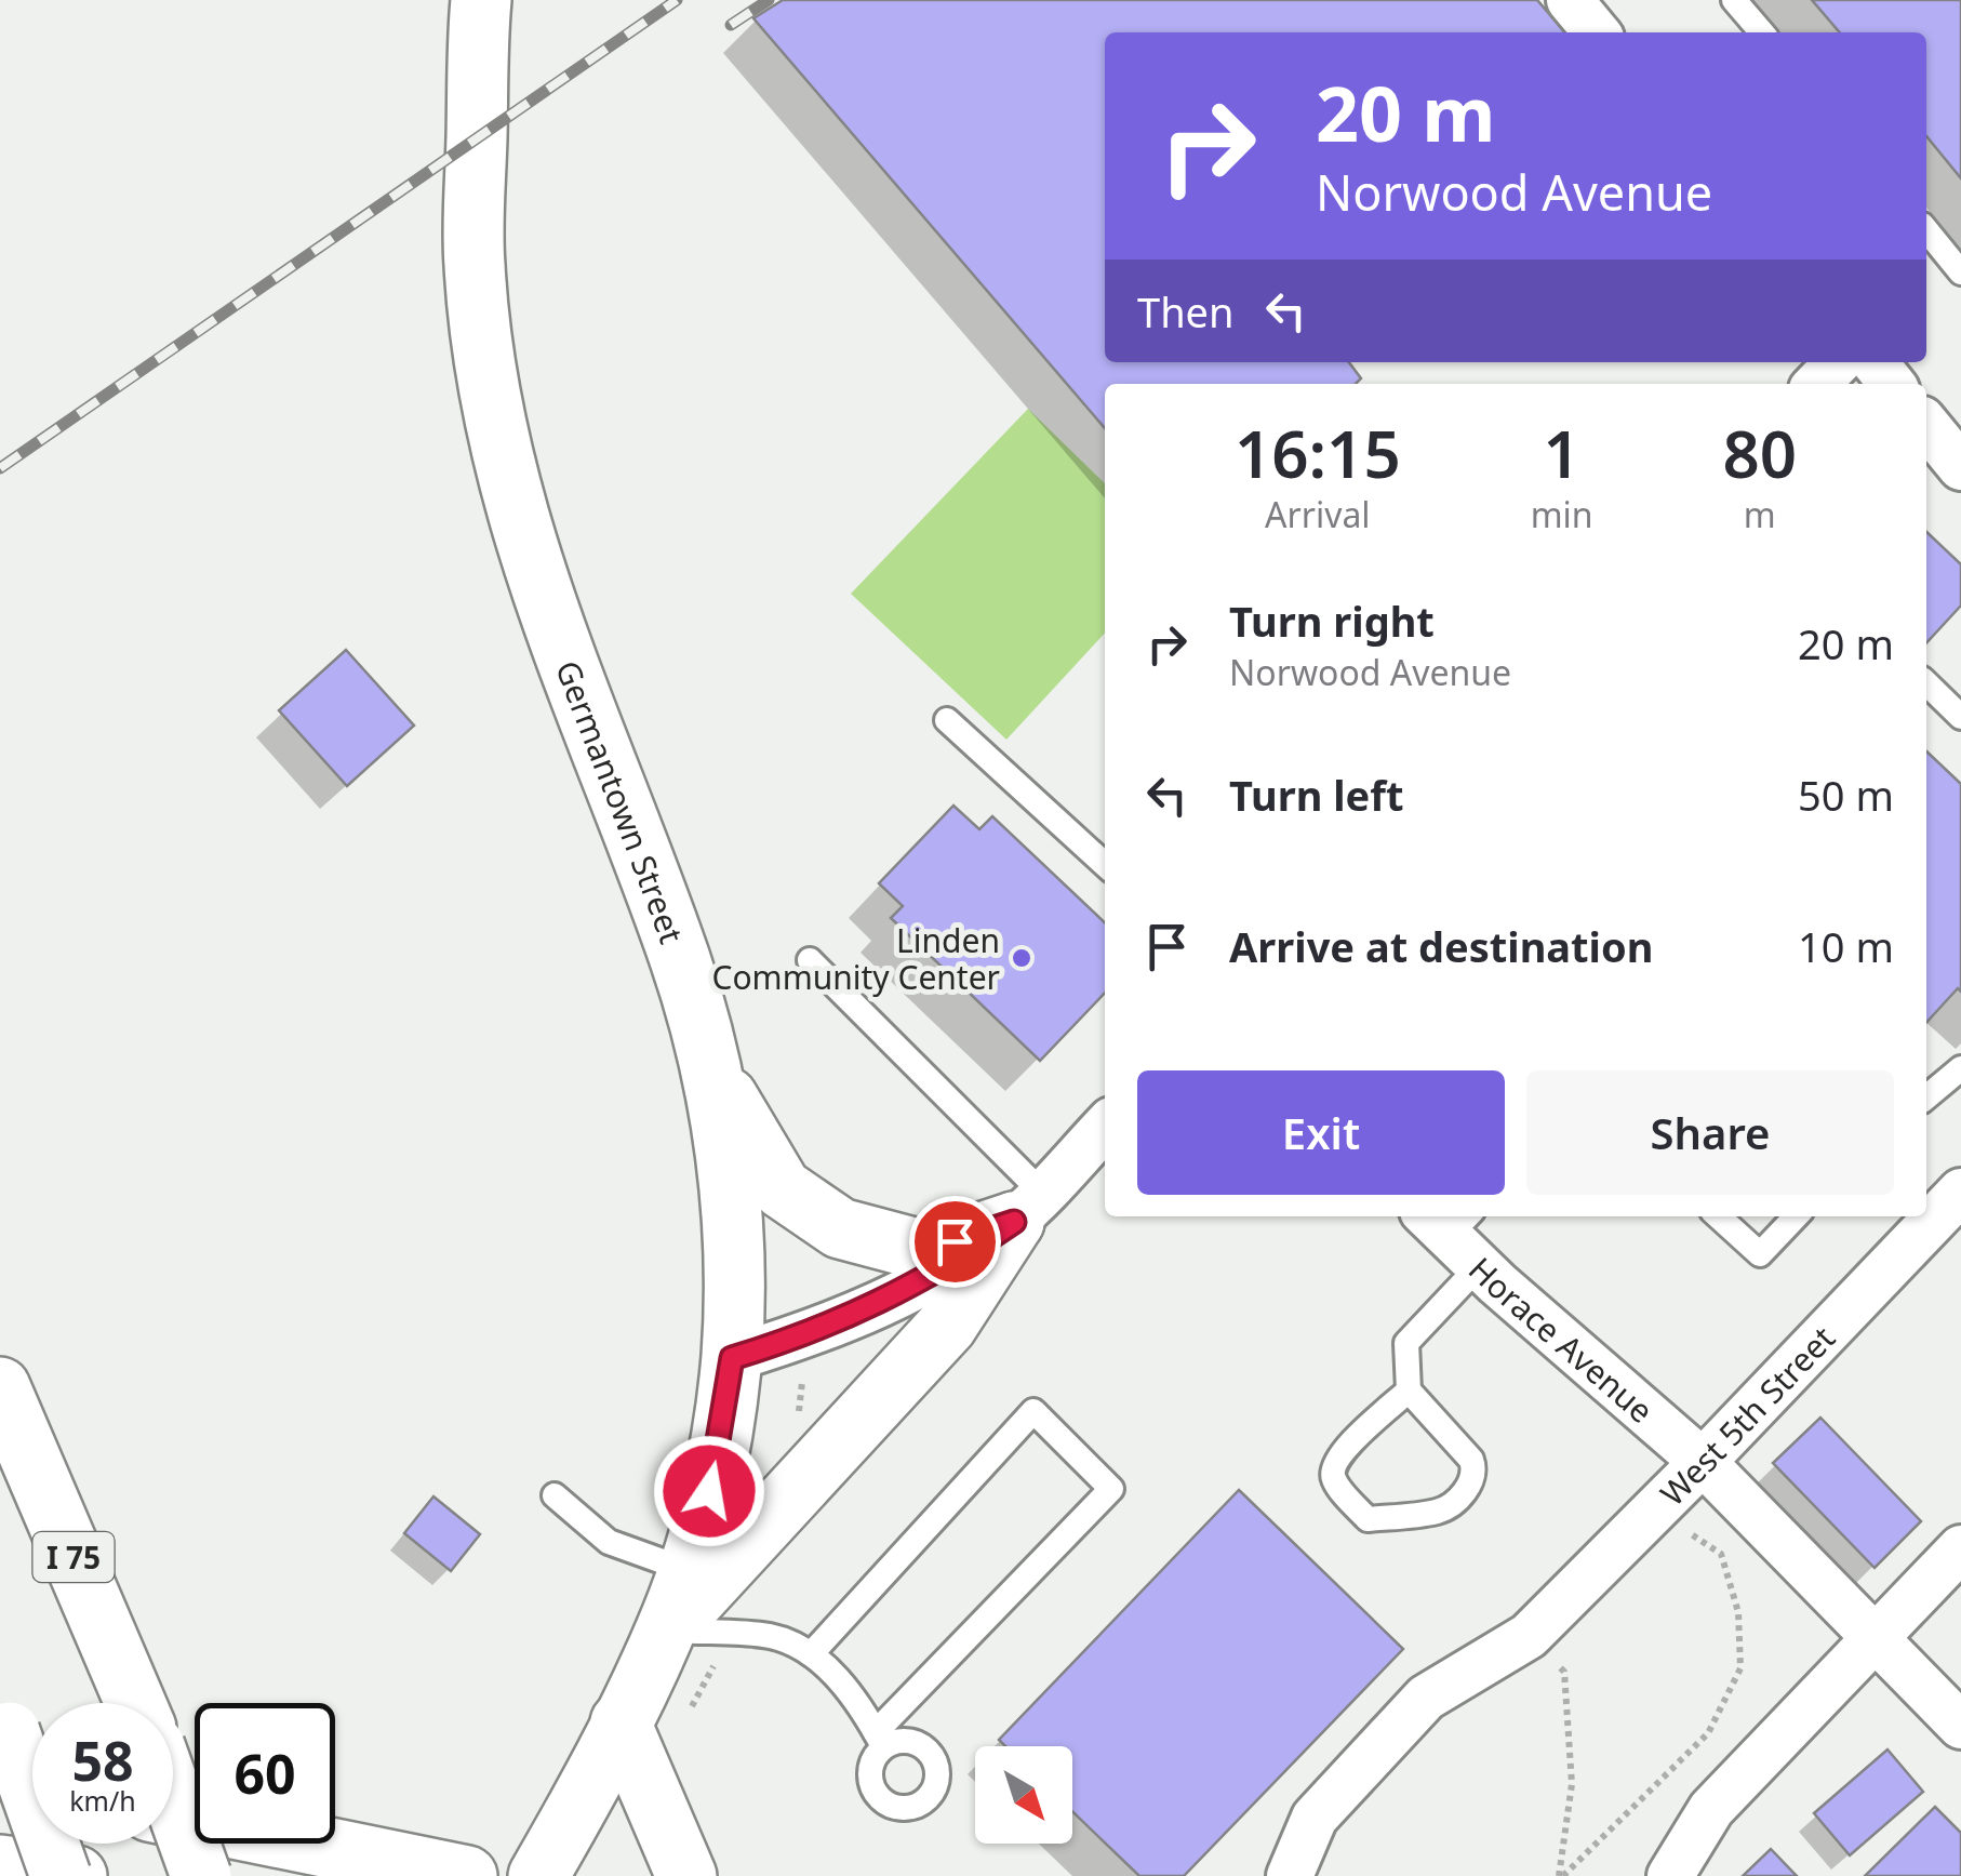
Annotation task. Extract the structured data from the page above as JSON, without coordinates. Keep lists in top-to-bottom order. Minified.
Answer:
{"streets":{"main road":["Germantown Street","I 75"],"street":["Horace Avenue","West 5th Street"]},"crossings":[["Horace Avenue","West 5th Street"]],"places":["Linden Community Center"],"north":"bottom right","page":{"turn":["20 m","Norwood Avenue"],"then":"Then","eta":["16:15","Arrival","1","min","80","m"],"list":[{"name":"Turn right","note":"Norwood Avenue","value":"20 m"},{"name":"Turn left","value":"50 m"},{"name":"Arrive at destination","value":"10 m"}],"buttons":["Exit","Share"],"speed":"58 km/h","limit":"60"}}
